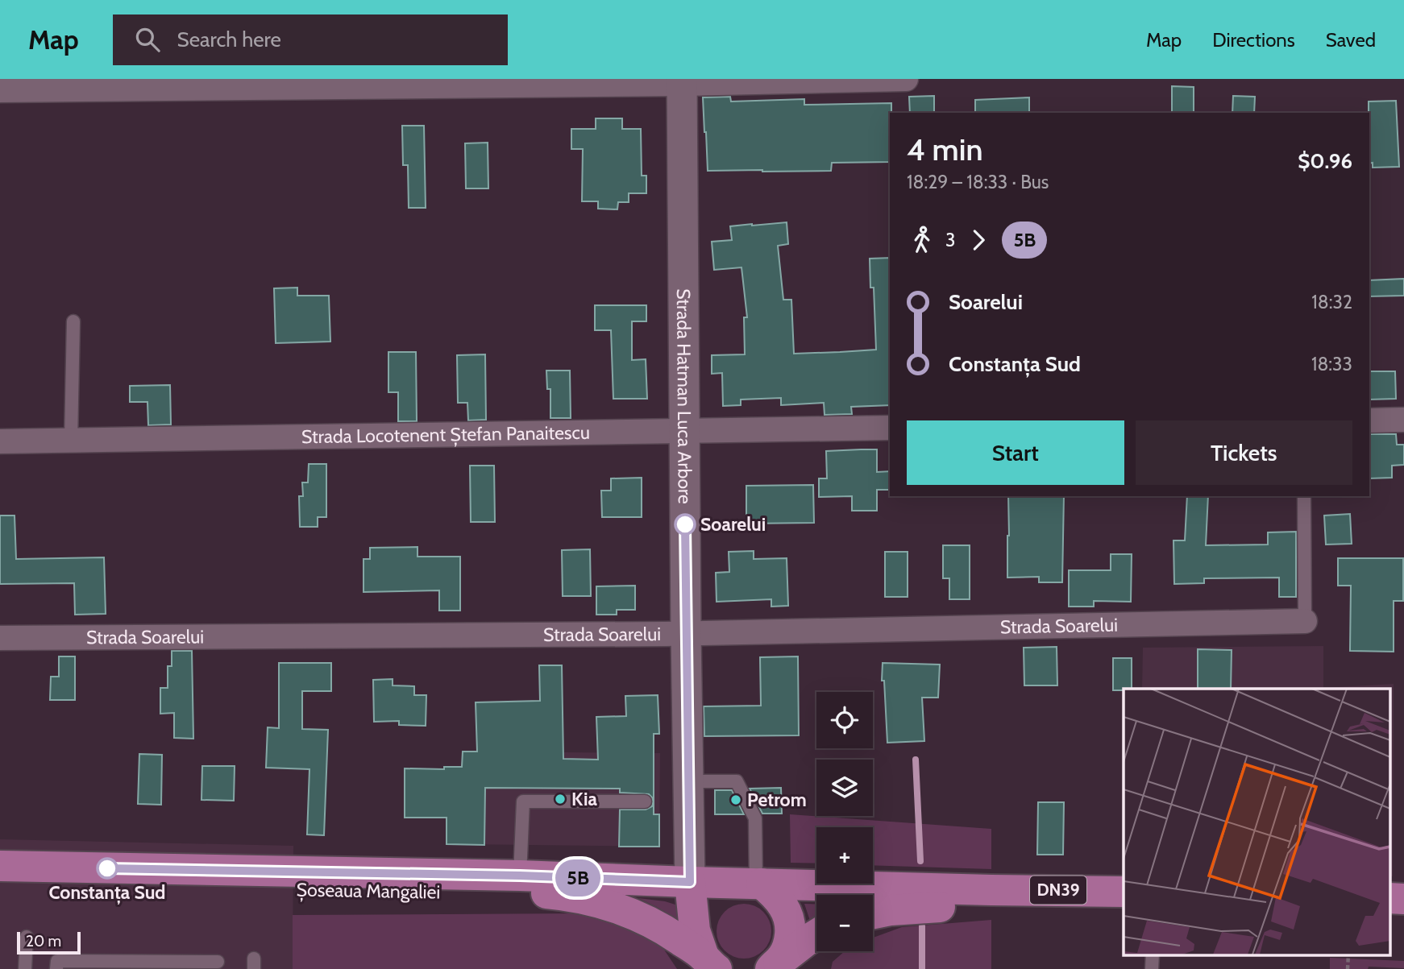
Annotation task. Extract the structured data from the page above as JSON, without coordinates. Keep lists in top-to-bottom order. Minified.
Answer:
{"streets":{"main road":["DN39","Șoseaua Mangaliei"],"street":["Strada Hatman Luca Arbore","Strada Locotenent Ștefan Panaitescu","Strada Soarelui"]},"crossings":[["Strada Hatman Luca Arbore","Strada Locotenent Ștefan Panaitescu"],["Strada Hatman Luca Arbore","Strada Soarelui"],["Strada Hatman Luca Arbore","Șoseaua Mangaliei"]],"places":["Soarelui","Kia","Petrom","Constanța Sud"],"lines":["bus line 5B"],"scale_bar":"20 m","page":{"header":"Map","search":"Search here","nav":["Map","Directions","Saved"],"on_map":"5B","heading":["4 min","18:29 – 18:33 · Bus","$0.96"],"legs":["3","5B"],"list":[{"name":"Soarelui","value":"18:32"},{"name":"Constanța Sud","value":"18:33"}],"buttons":["Start","Tickets"],"map_buttons":["+","−"],"scale":"20 m"}}
